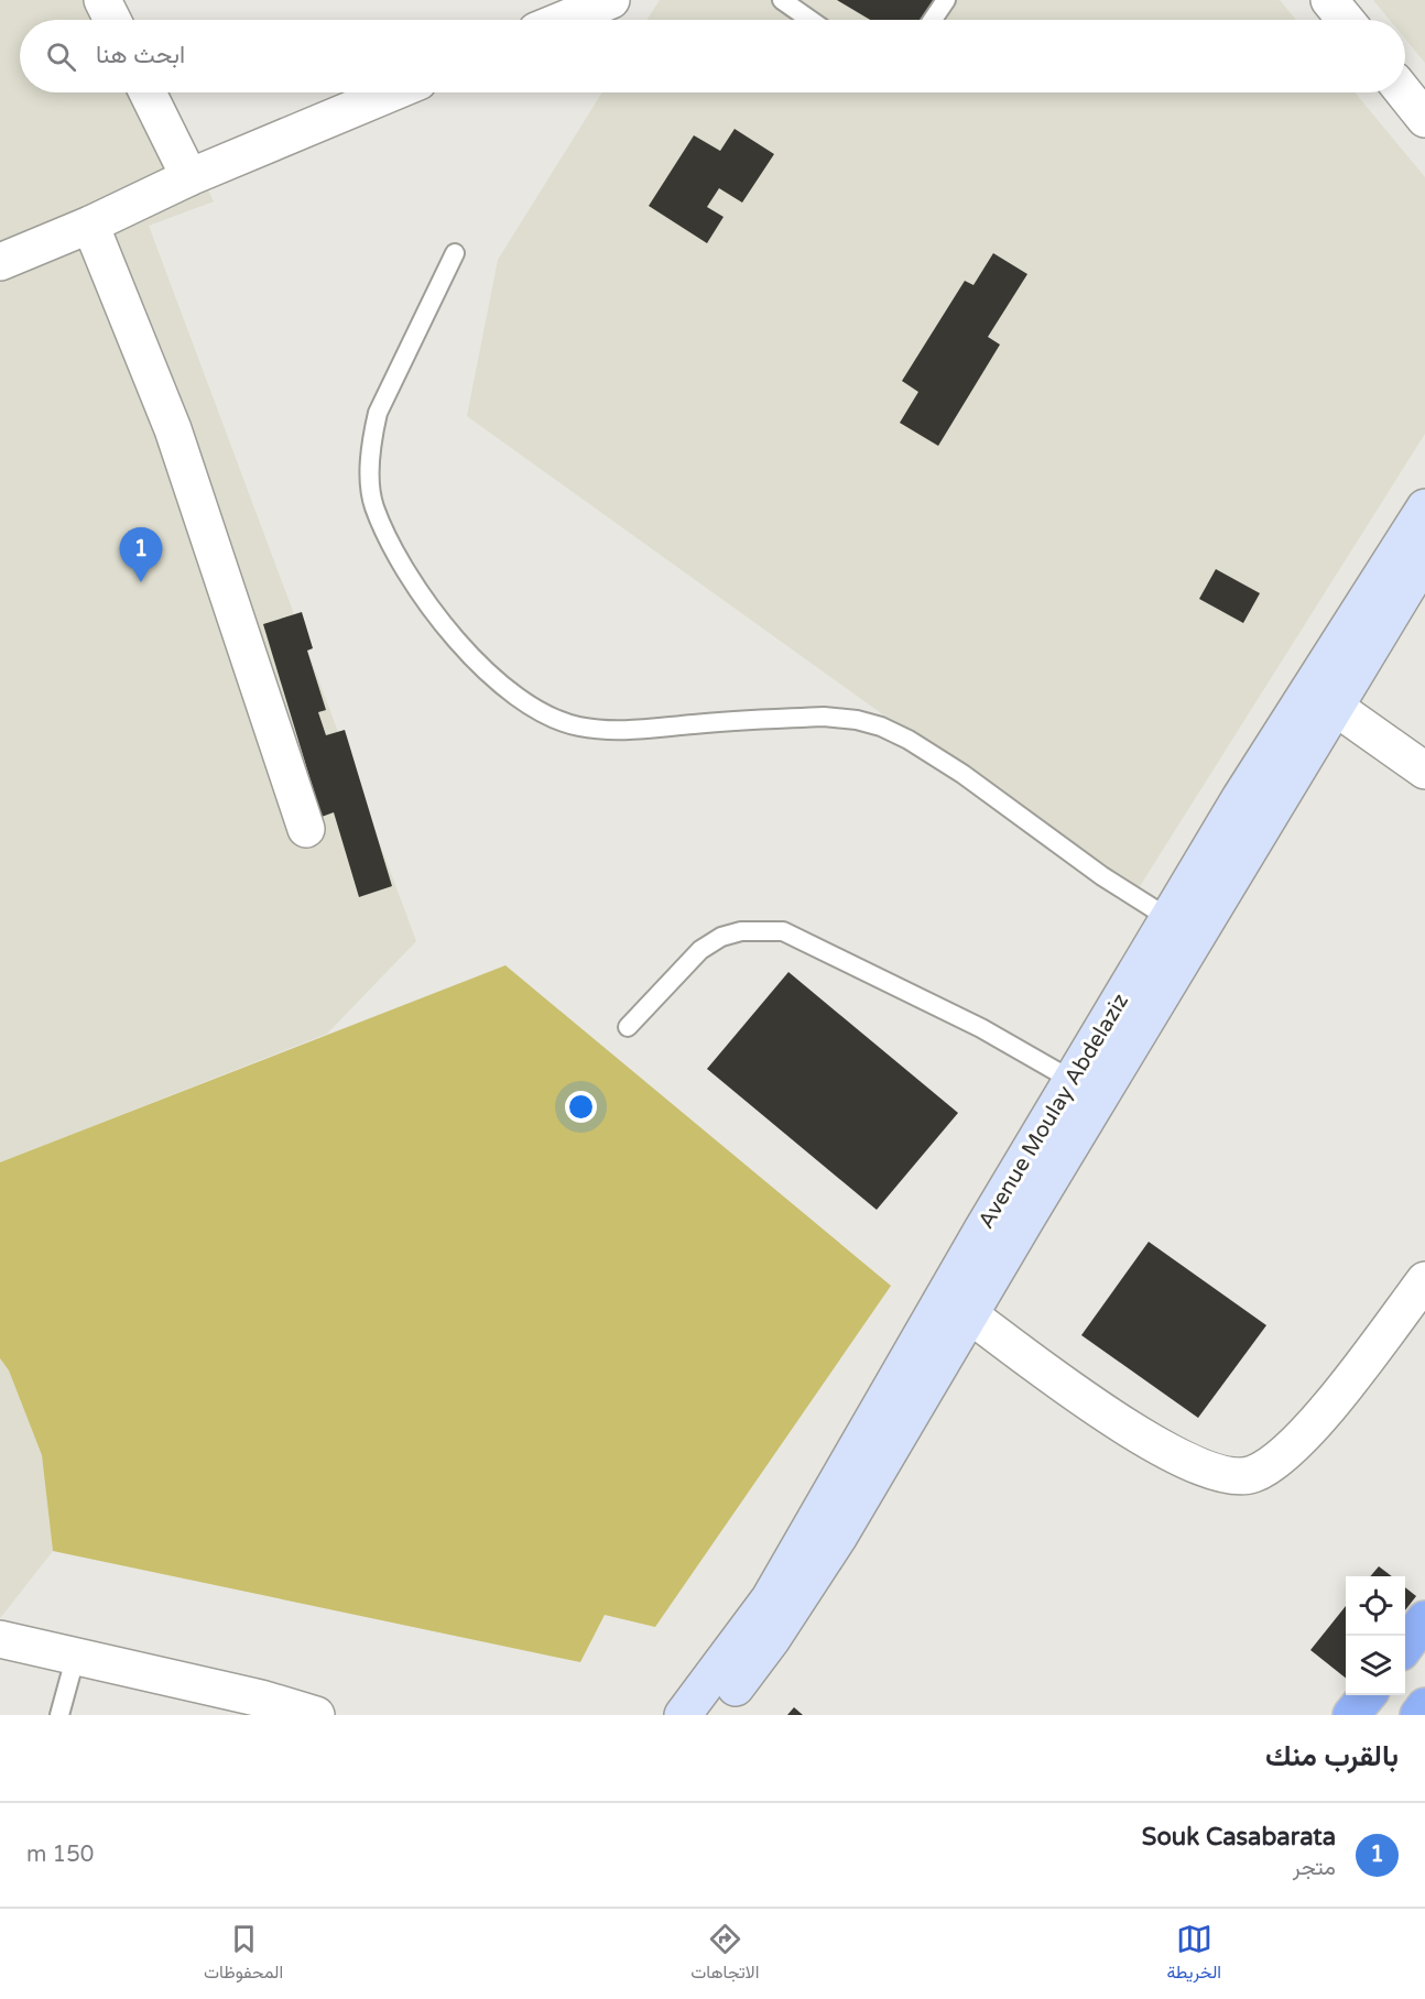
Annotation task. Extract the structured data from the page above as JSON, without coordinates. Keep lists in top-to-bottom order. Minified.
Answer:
{"streets":{"main road":["Avenue Moulay Abdelaziz"]},"page":{"search":"ابحث هنا","pins":"1","heading":"بالقرب منك","list":[{"mark":"1","name":"Souk Casabarata","note":"متجر","value":"150 m"}],"nav":["الخريطة","الاتجاهات","المحفوظات"]}}
